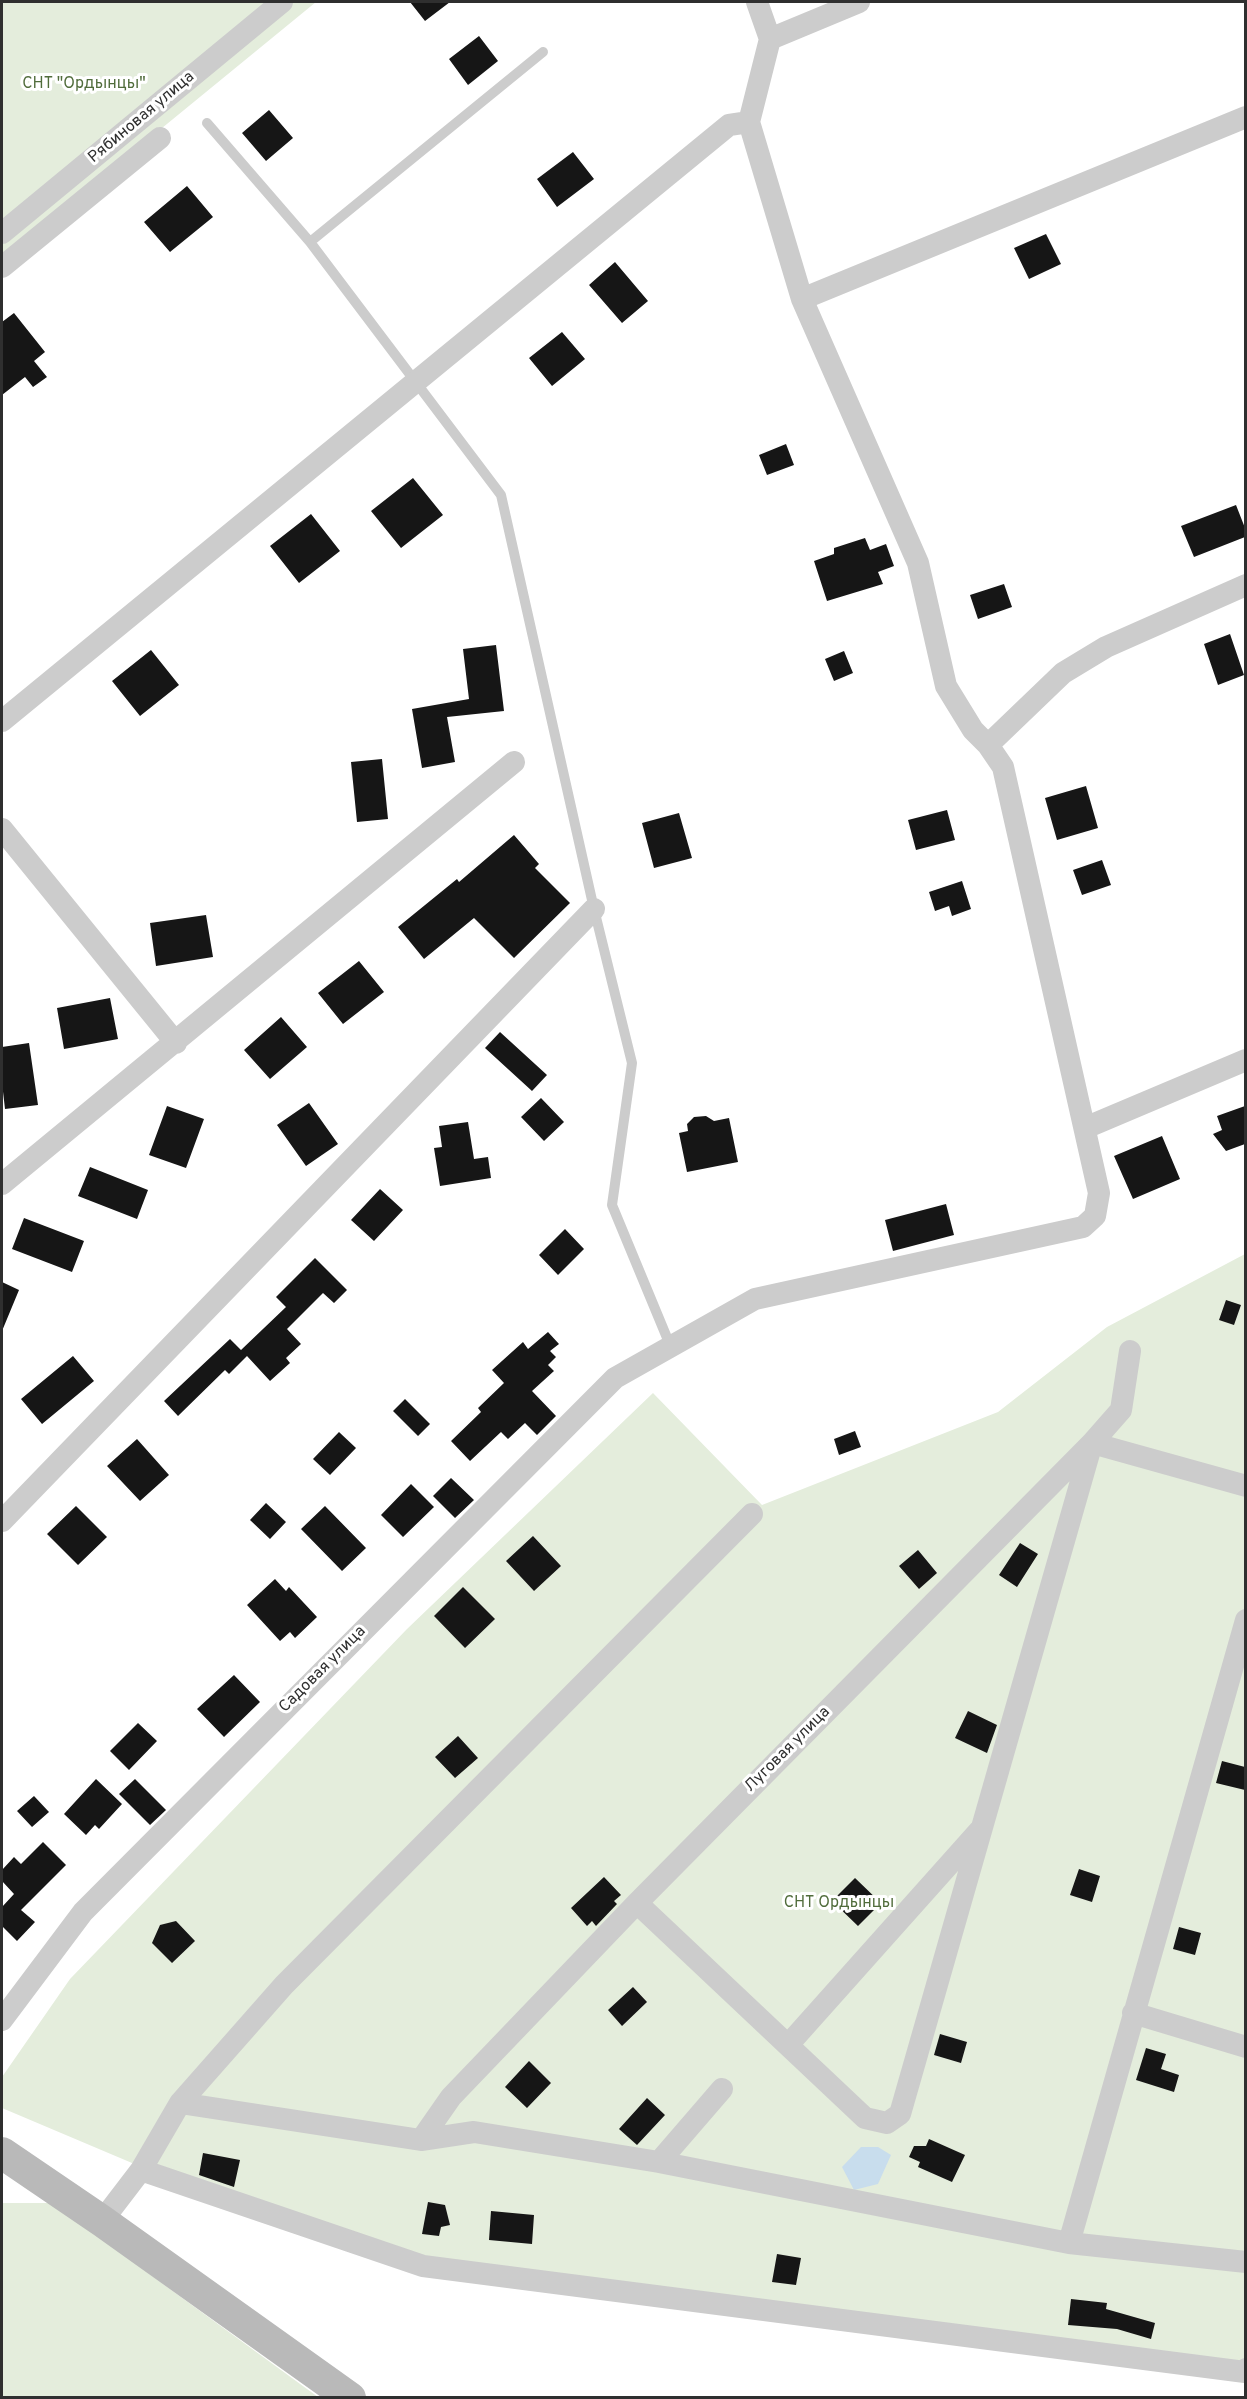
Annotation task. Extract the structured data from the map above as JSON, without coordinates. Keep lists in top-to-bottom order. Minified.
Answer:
{"streets":{"street":["Рябиновая улица","Садовая улица","Луговая улица"]},"parks":["СНТ \"Ордынцы\"","СНТ Ордынцы"]}
